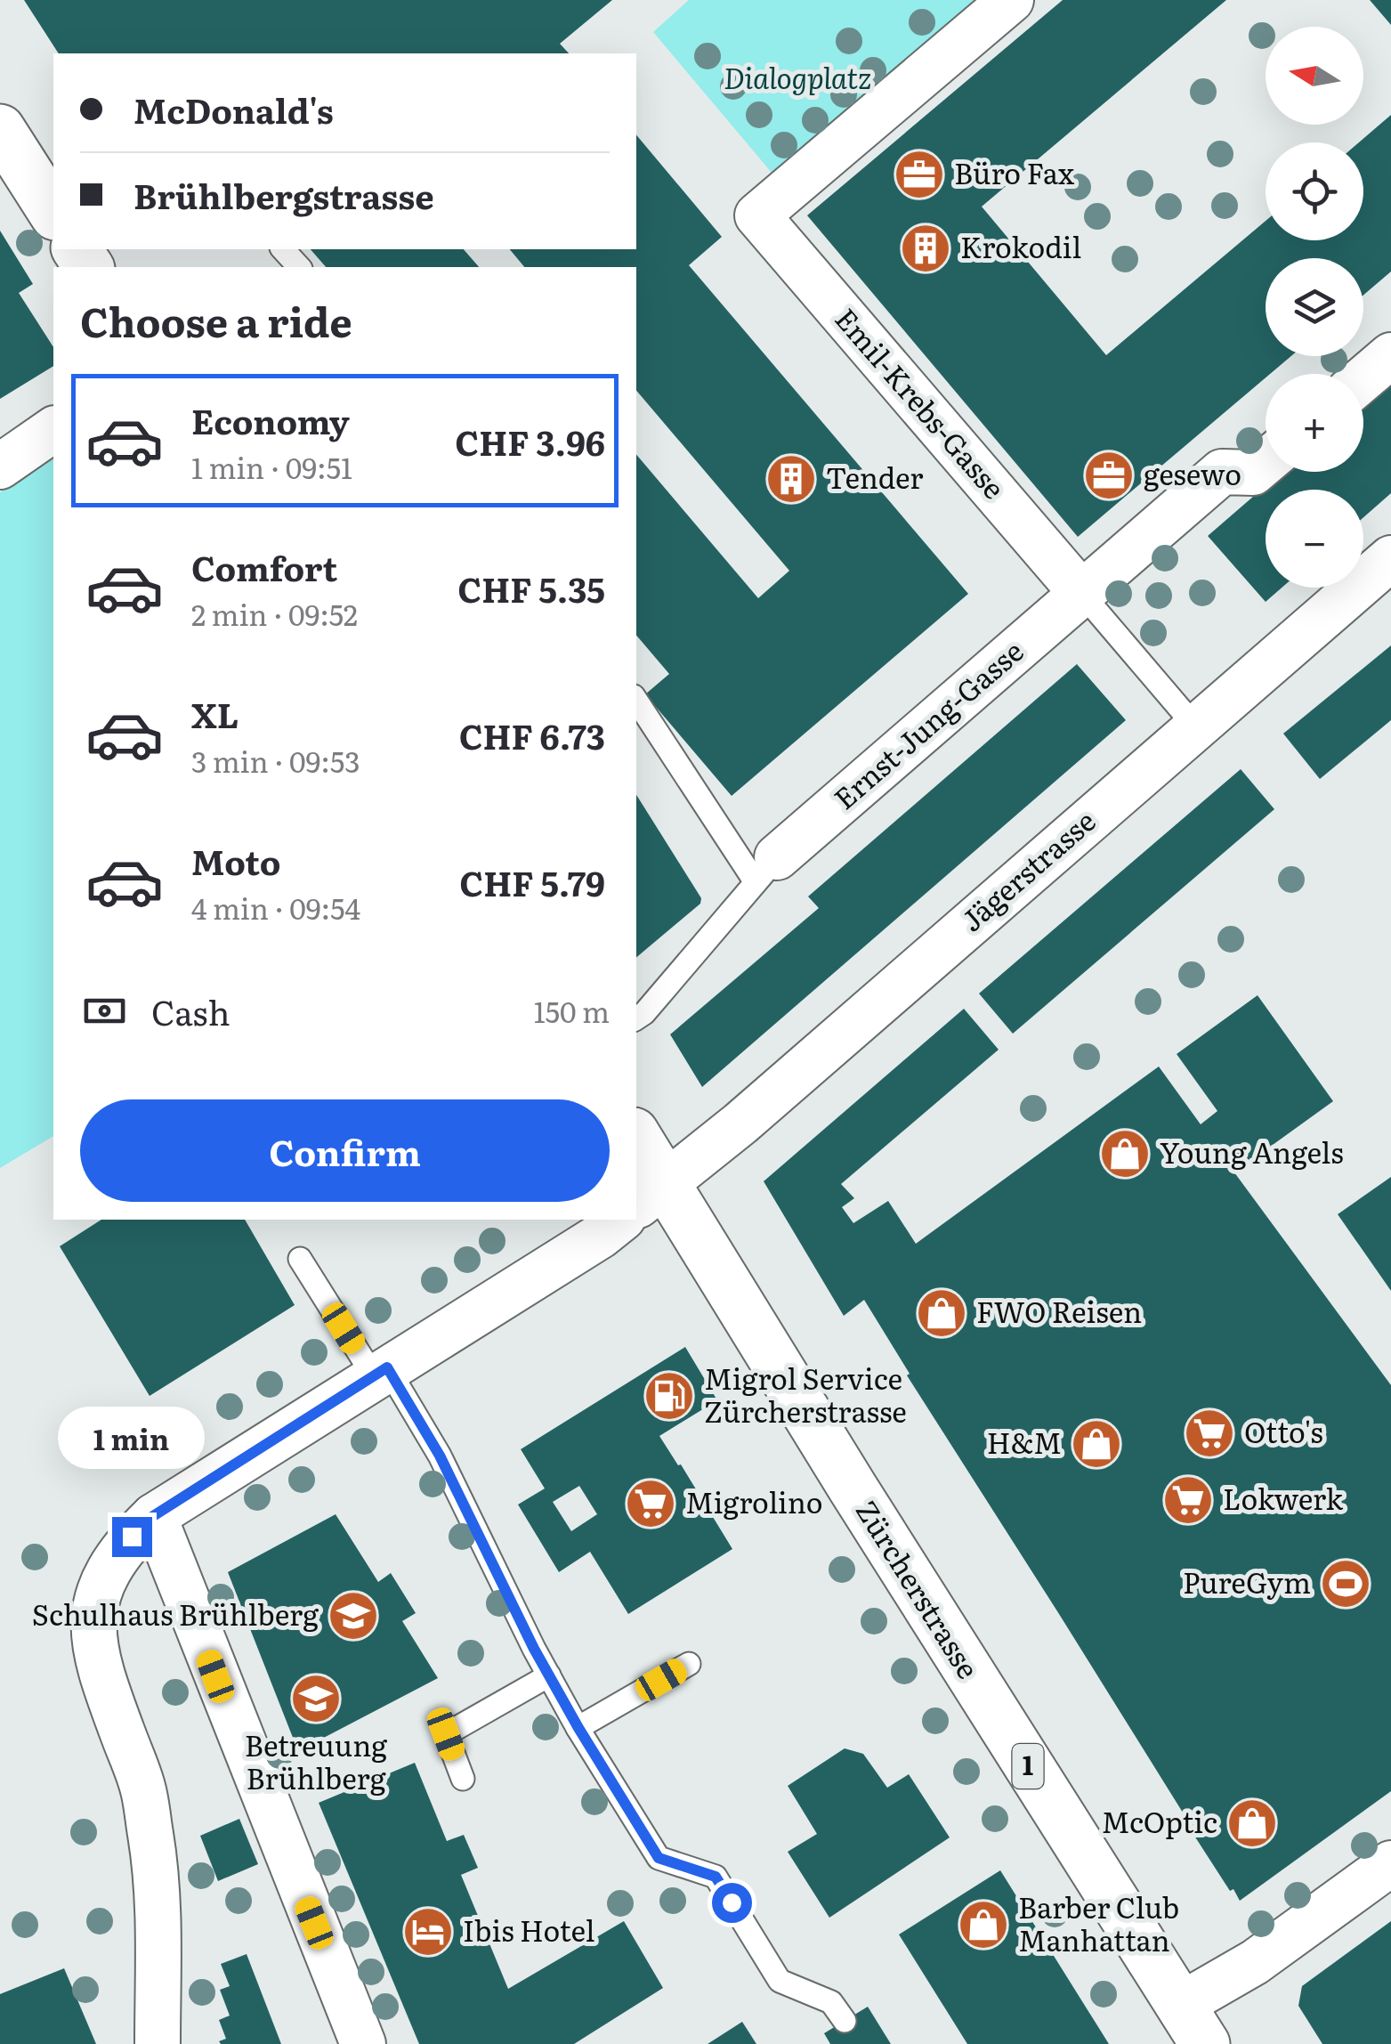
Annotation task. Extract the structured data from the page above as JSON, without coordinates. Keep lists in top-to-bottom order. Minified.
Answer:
{"streets":{"main road":["Zürcherstrasse","1"],"street":["Emil-Krebs-Gasse","Ernst-Jung-Gasse","Jägerstrasse"]},"crossings":[["Emil-Krebs-Gasse","Ernst-Jung-Gasse"],["Jägerstrasse","Zürcherstrasse"]],"parks":["Dialogplatz"],"places":{"office":["Büro Fax","gesewo"],"building":["Krokodil","Tender"],"shop":["Young Angels","FWO Reisen","H&M","McOptic","Barber Club Manhattan"],"fuel station":["Migrol Service Zürcherstrasse"],"supermarket":["Otto's","Lokwerk","Migrolino"],"sports":["PureGym"],"school or university":["Schulhaus Brühlberg","Betreuung Brühlberg"],"hotel":["Ibis Hotel"]},"north":"left","page":{"map_buttons":["+","−"],"banner":["McDonald's","Brühlbergstrasse"],"heading":"Choose a ride","list":[{"name":"Economy","note":"1 min · 09:51","value":"CHF 3.96"},{"name":"Comfort","note":"2 min · 09:52","value":"CHF 5.35"},{"name":"XL","note":"3 min · 09:53","value":"CHF 6.73"},{"name":"Moto","note":"4 min · 09:54","value":"CHF 5.79"}],"pay":["Cash","150 m"],"buttons":"Confirm","bubble":"1 min"}}
